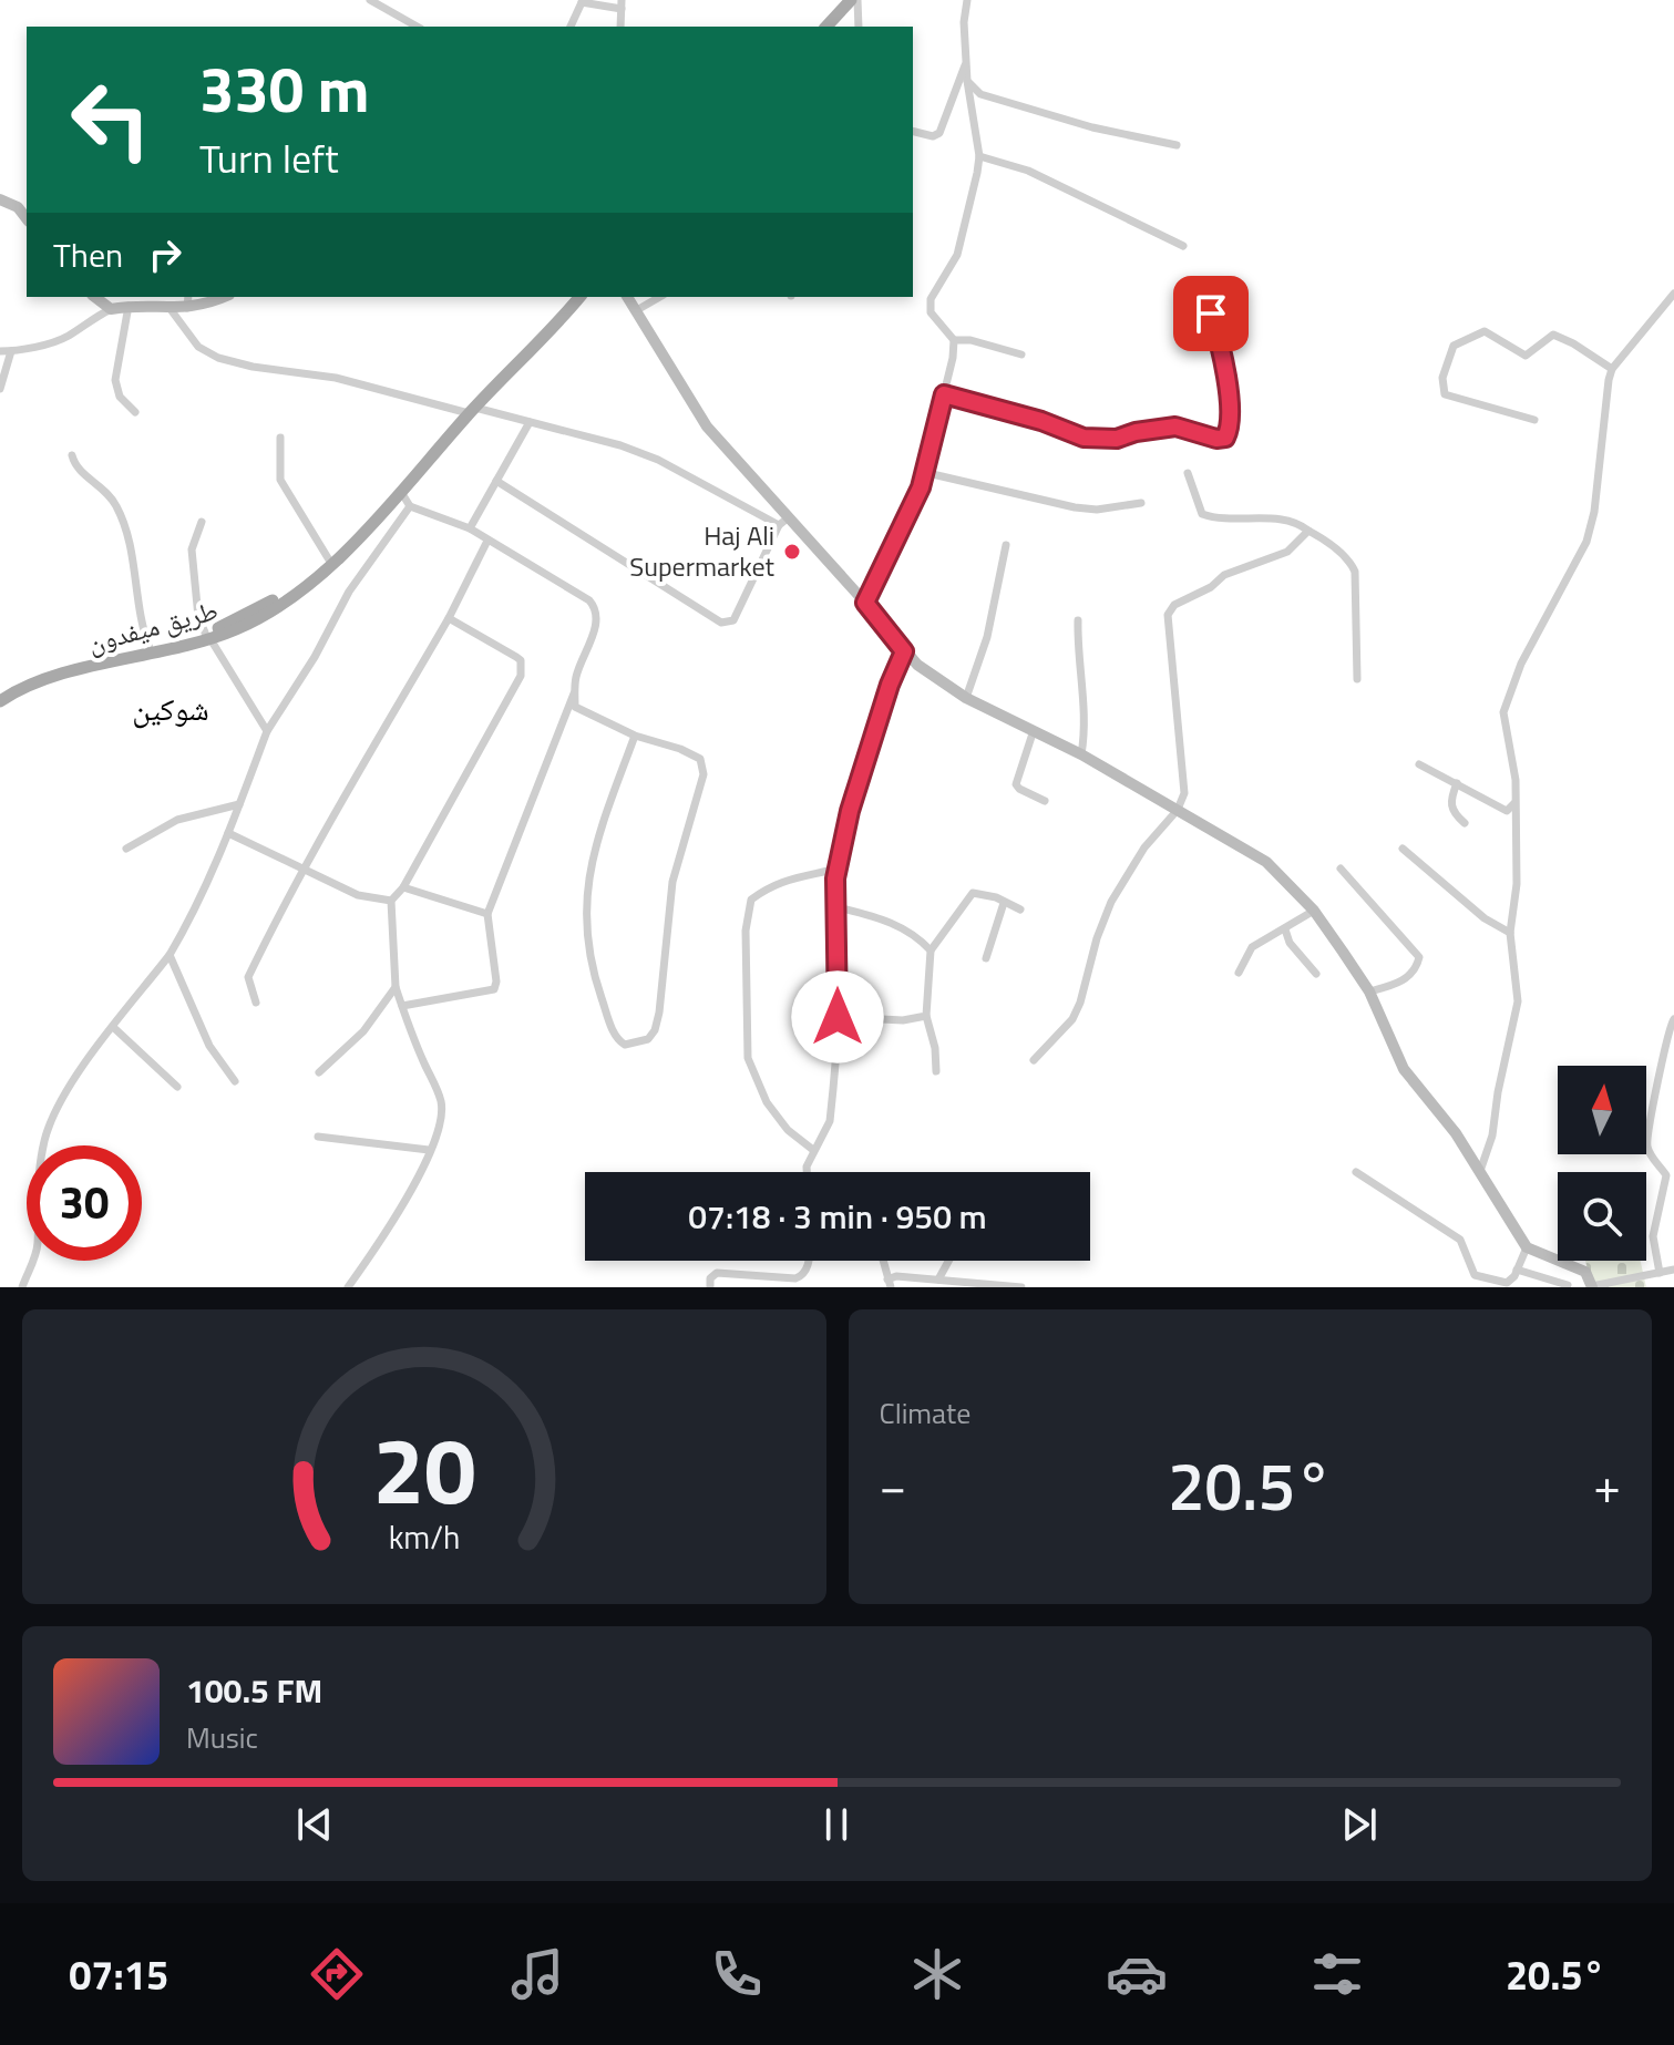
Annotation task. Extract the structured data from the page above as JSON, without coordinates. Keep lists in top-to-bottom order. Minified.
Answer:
{"streets":{"main road":["طريق ميفدون"]},"districts":["شوكين"],"places":["Haj Ali Supermarket"],"north":"top","page":{"turn":["330 m","Turn left"],"then":"Then","limit":"30","trip":"07:18 · 3 min · 950 m","tile":"Climate","heat":["−","20.5°","+"],"song":["100.5 FM","Music"],"tabs":["07:15","20.5°"],"gauge":["20","km/h"]}}
